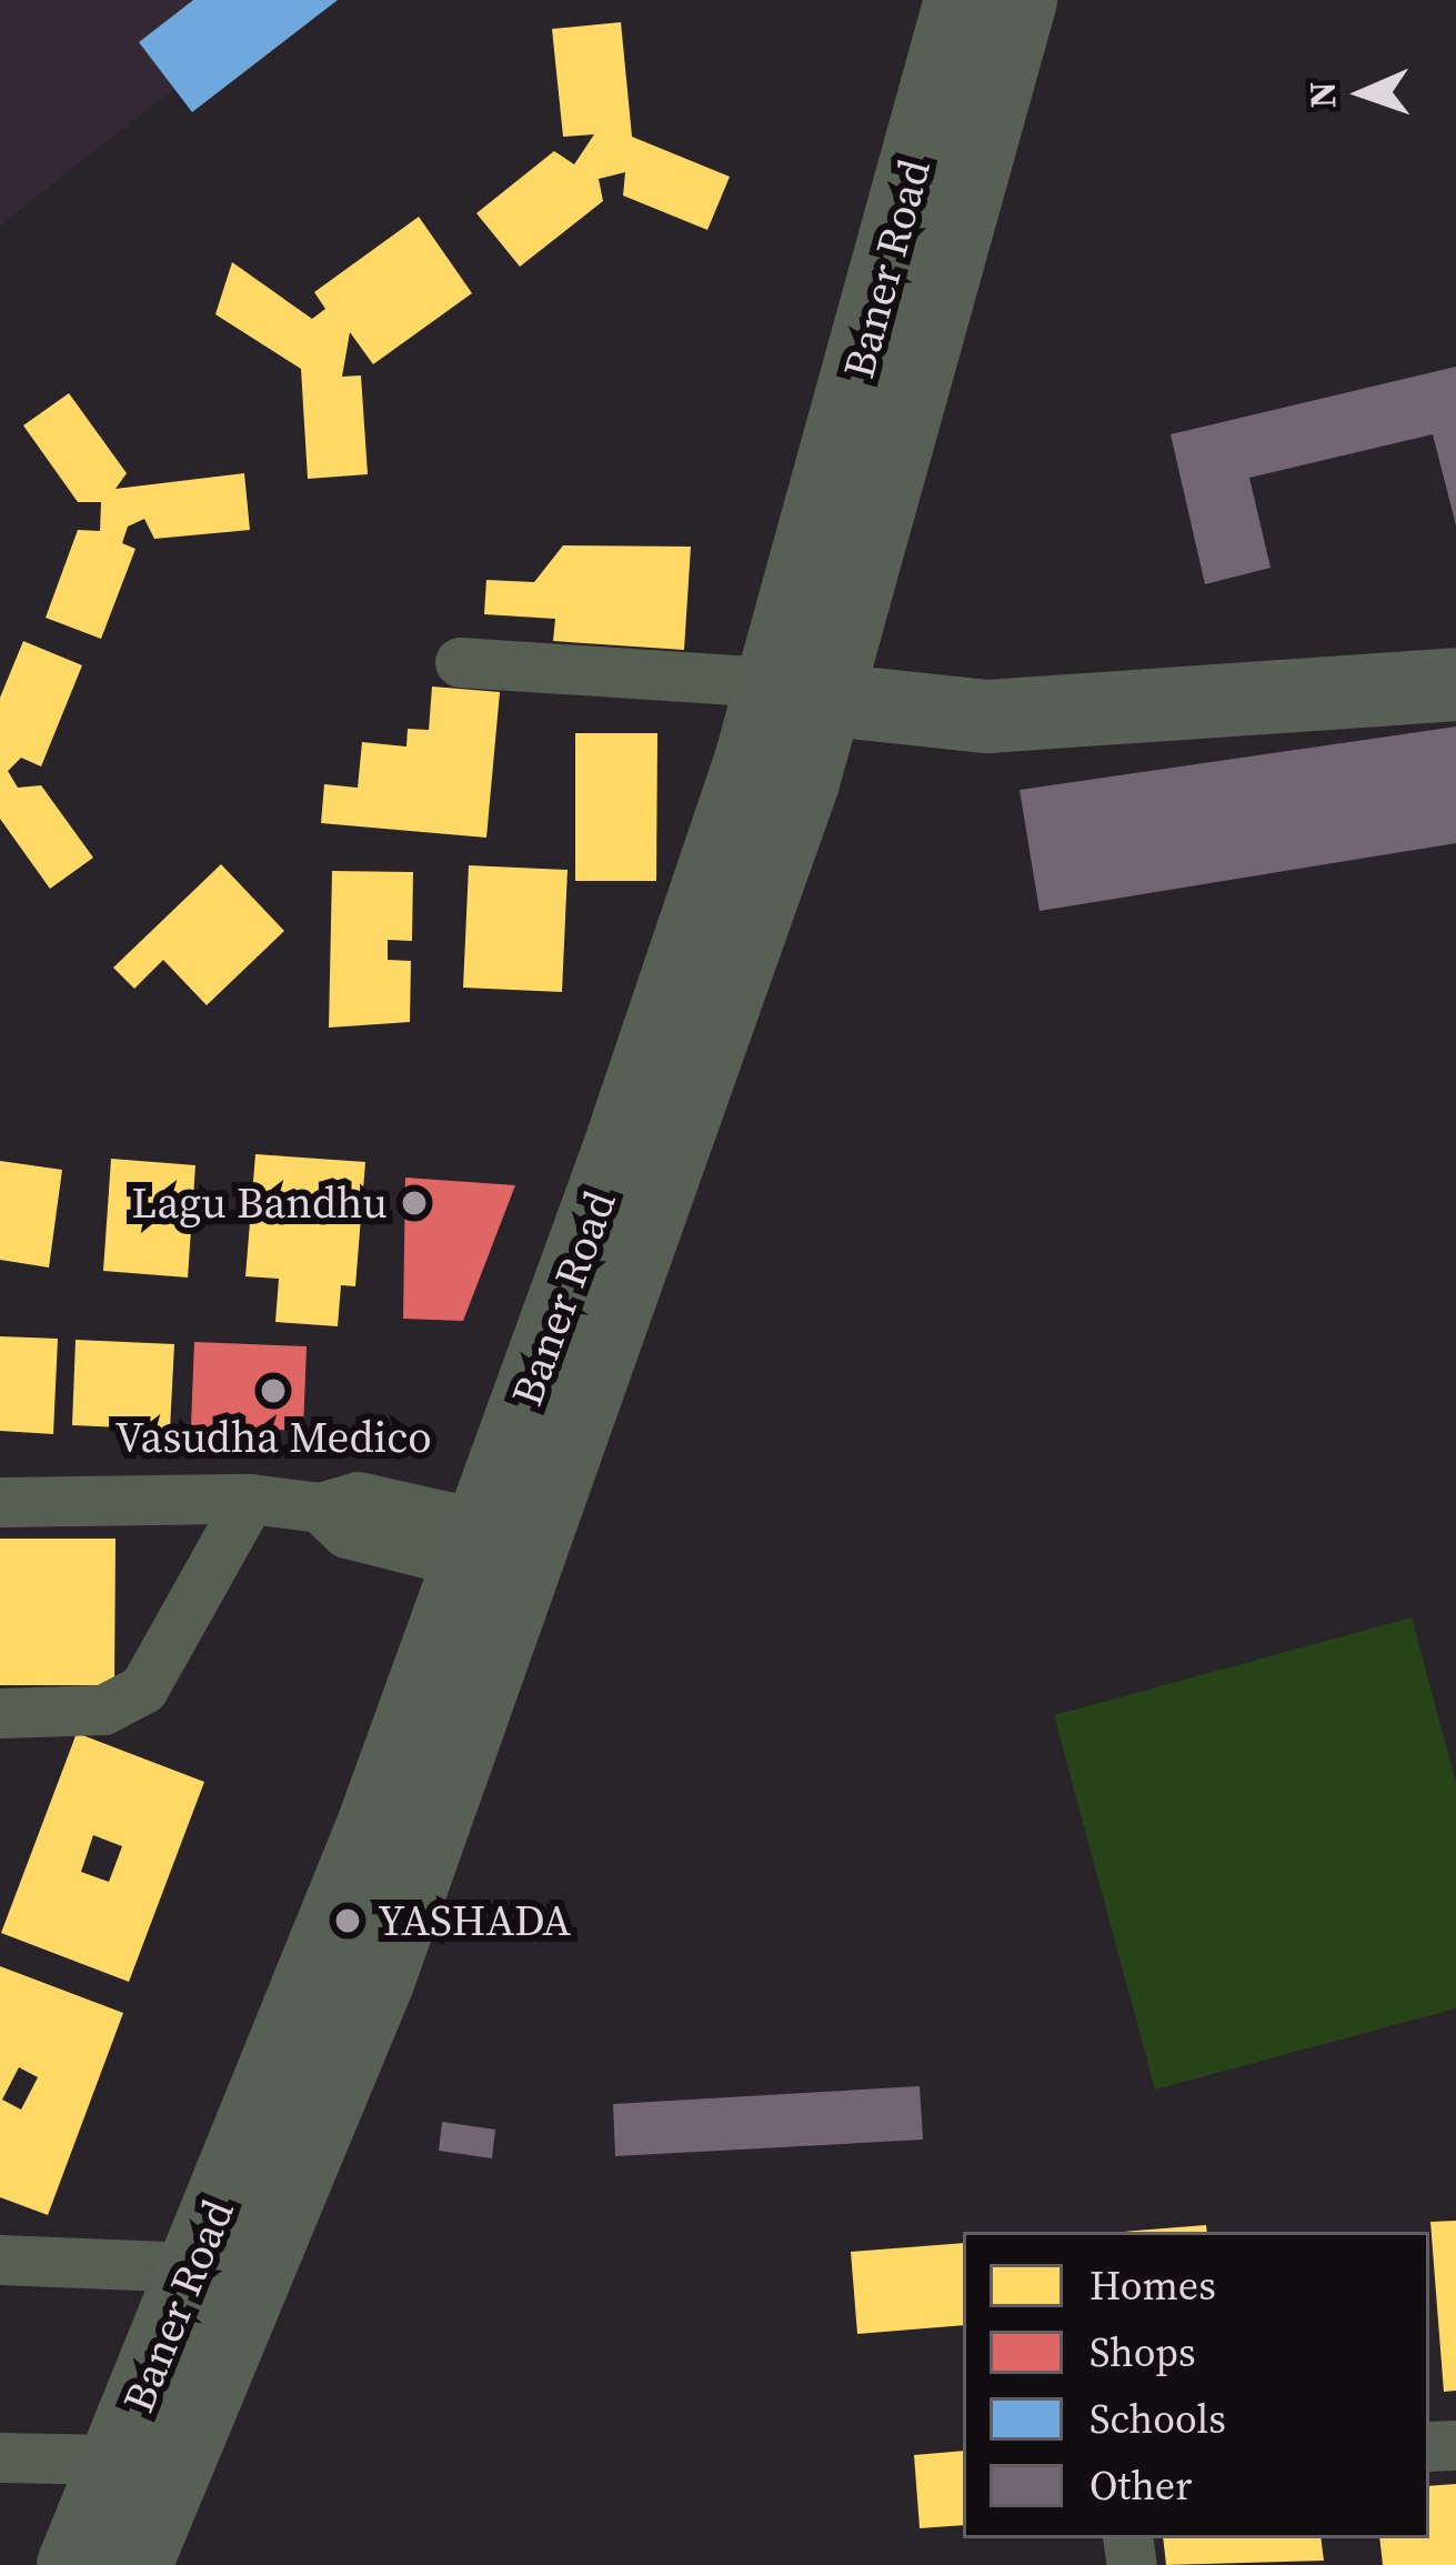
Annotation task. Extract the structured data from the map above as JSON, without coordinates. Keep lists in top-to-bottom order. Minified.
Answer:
{"streets":{"main road":["Baner Road"]},"places":["Lagu Bandhu","Vasudha Medico","YASHADA"],"legend":["Homes","Shops","Schools","Other"],"north":"left"}
